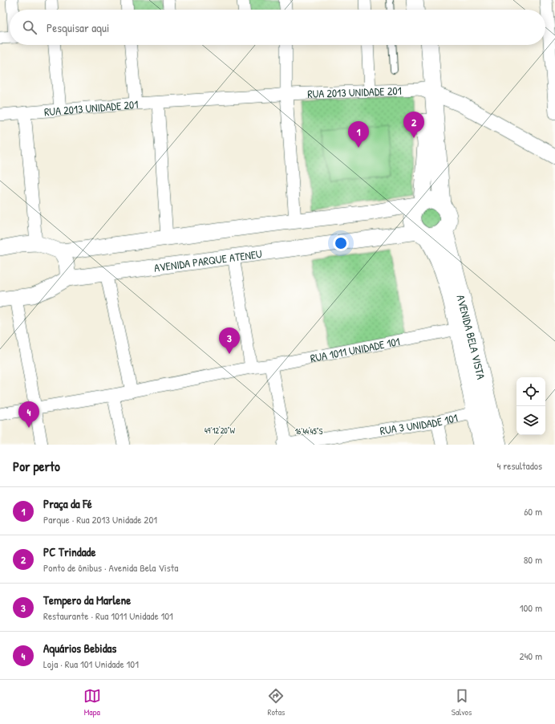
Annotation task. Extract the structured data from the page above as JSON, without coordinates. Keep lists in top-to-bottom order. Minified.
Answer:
{"streets":{"main road":["AVENIDA BELA VISTA"],"street":["RUA 2013 UNIDADE 201","AVENIDA PARQUE ATENEU","RUA 1011 UNIDADE 101","RUA 3 UNIDADE 101"]},"crossings":[["AVENIDA PARQUE ATENEU","AVENIDA BELA VISTA"],["AVENIDA BELA VISTA","RUA 1011 UNIDADE 101"],["AVENIDA BELA VISTA","RUA 3 UNIDADE 101"],["RUA 1011 UNIDADE 101","RUA 3 UNIDADE 101"]],"page":{"search":"Pesquisar aqui","pins":["2","1","3","4"],"heading":["Por perto","4 resultados"],"list":[{"mark":"1","name":"Praça da Fé","note":"Parque · Rua 2013 Unidade 201","value":"60 m"},{"mark":"2","name":"PC Trindade","note":"Ponto de ônibus · Avenida Bela Vista","value":"80 m"},{"mark":"3","name":"Tempero da Marlene","note":"Restaurante · Rua 1011 Unidade 101","value":"100 m"},{"mark":"4","name":"Aquários Bebidas","note":"Loja · Rua 101 Unidade 101","value":"240 m"}],"nav":["Mapa","Rotas","Salvos"]},"coordinates":["49°12'20\"W","16°44'45\"S"]}
